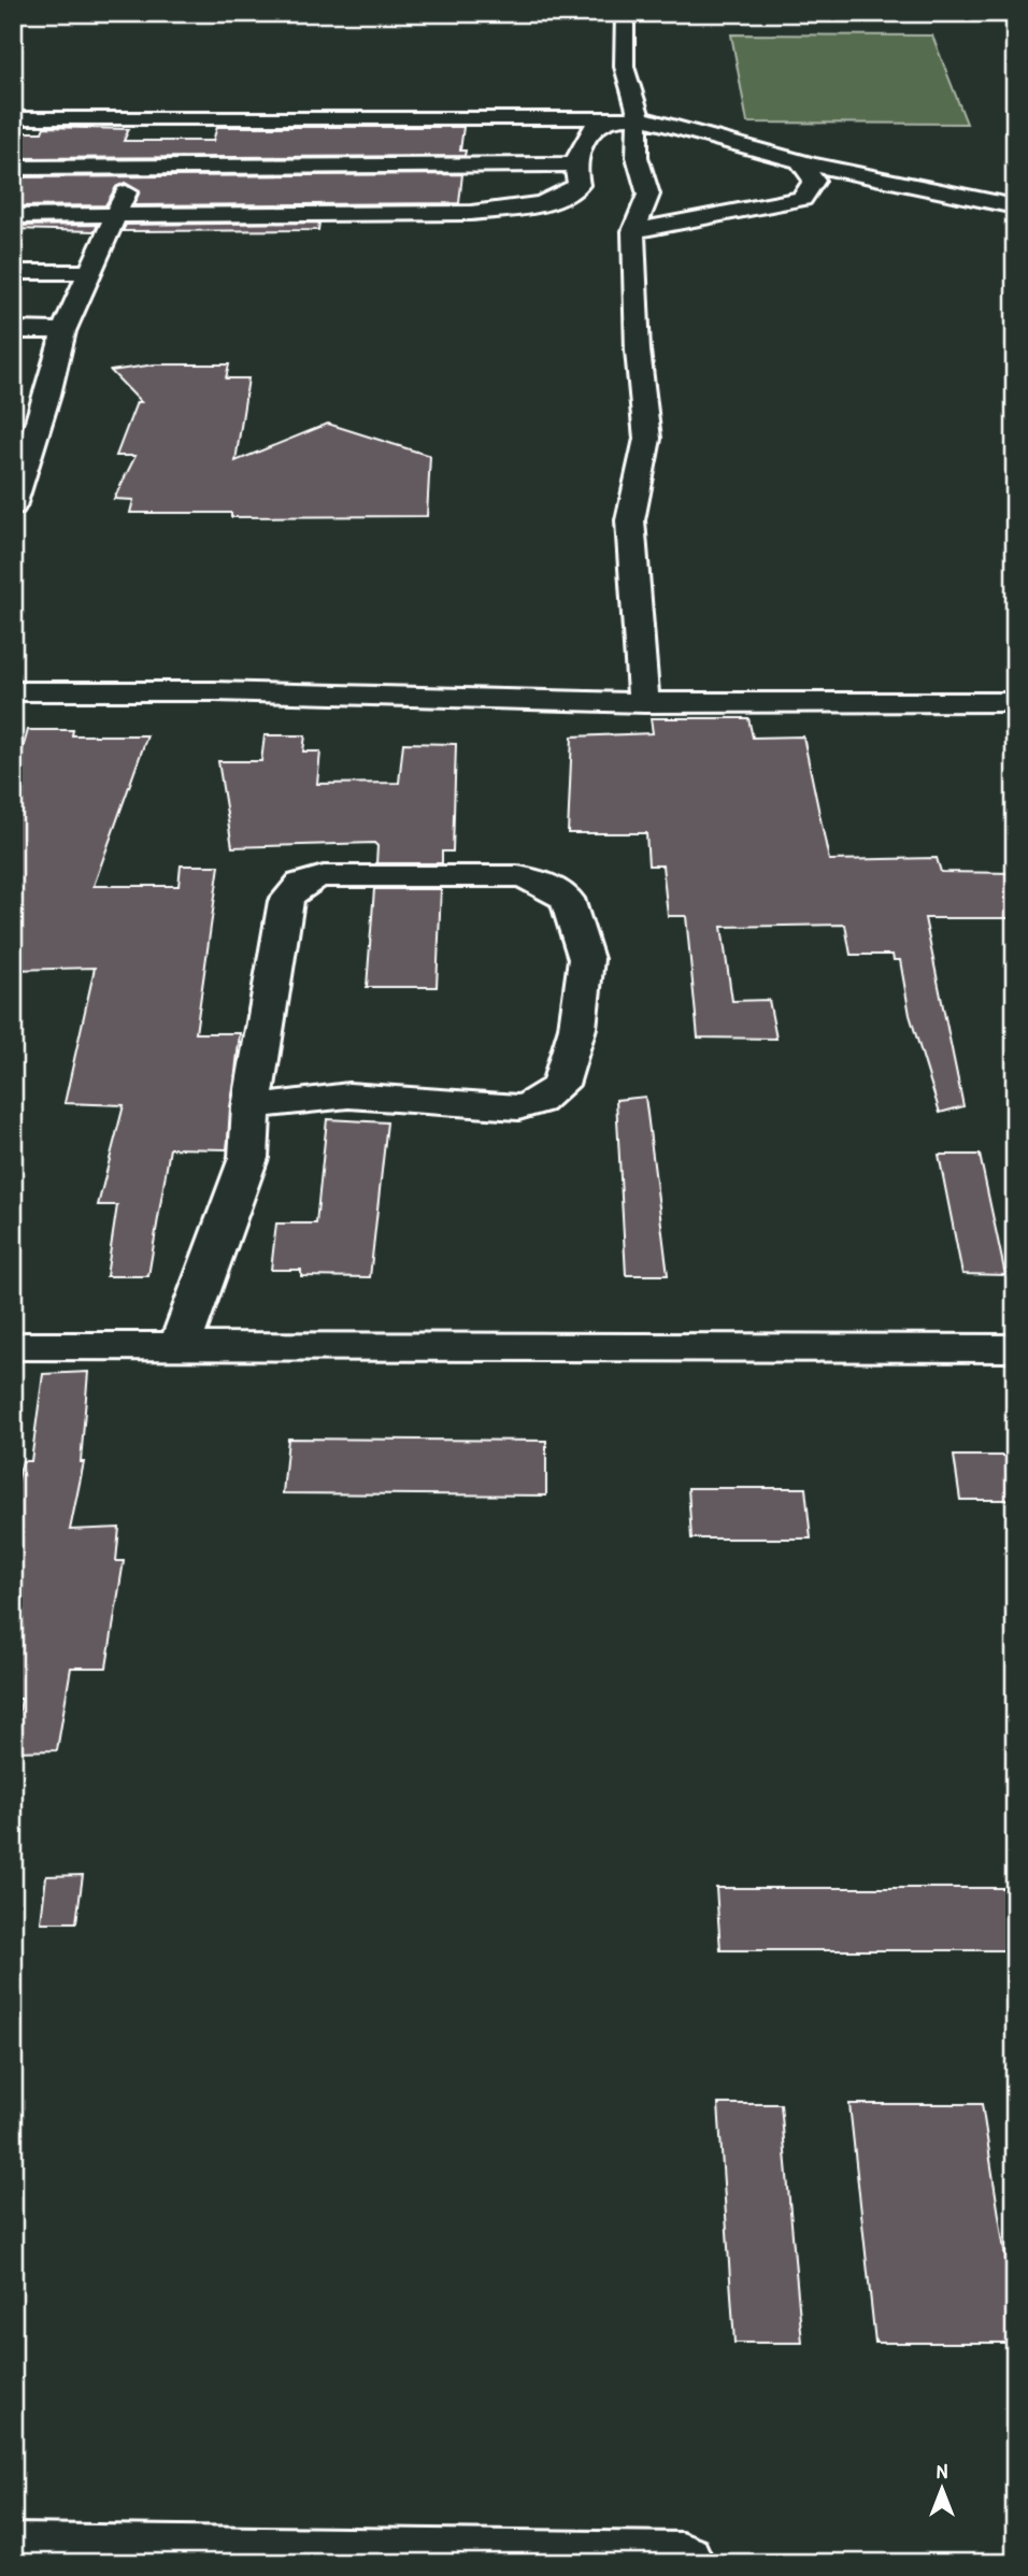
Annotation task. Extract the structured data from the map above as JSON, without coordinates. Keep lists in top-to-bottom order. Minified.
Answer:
{"north":"top"}
